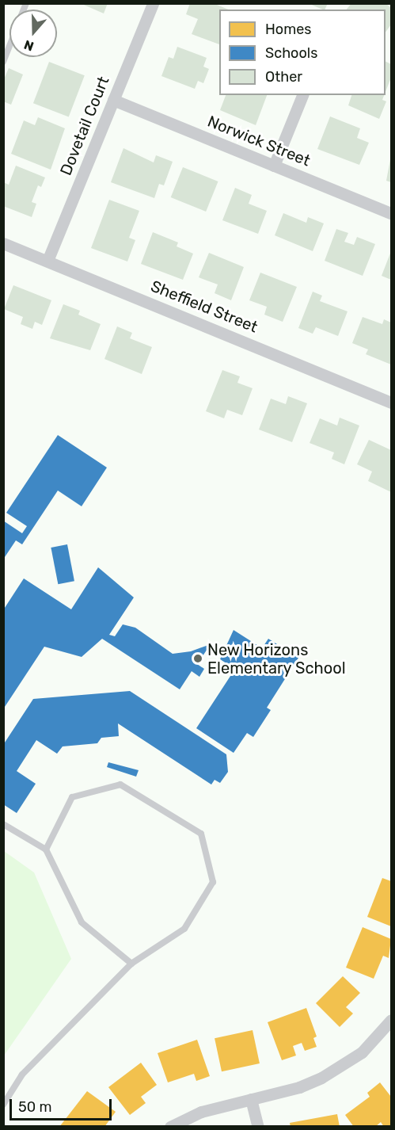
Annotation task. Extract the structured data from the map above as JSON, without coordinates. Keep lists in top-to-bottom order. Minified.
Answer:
{"streets":{"street":["Dovetail Court","Norwick Street","Sheffield Street"]},"crossings":[["Dovetail Court","Norwick Street"],["Dovetail Court","Sheffield Street"]],"places":["New Horizons Elementary School"],"legend":["Homes","Schools","Other"],"scale_bar":"50 m","north":"bottom"}
